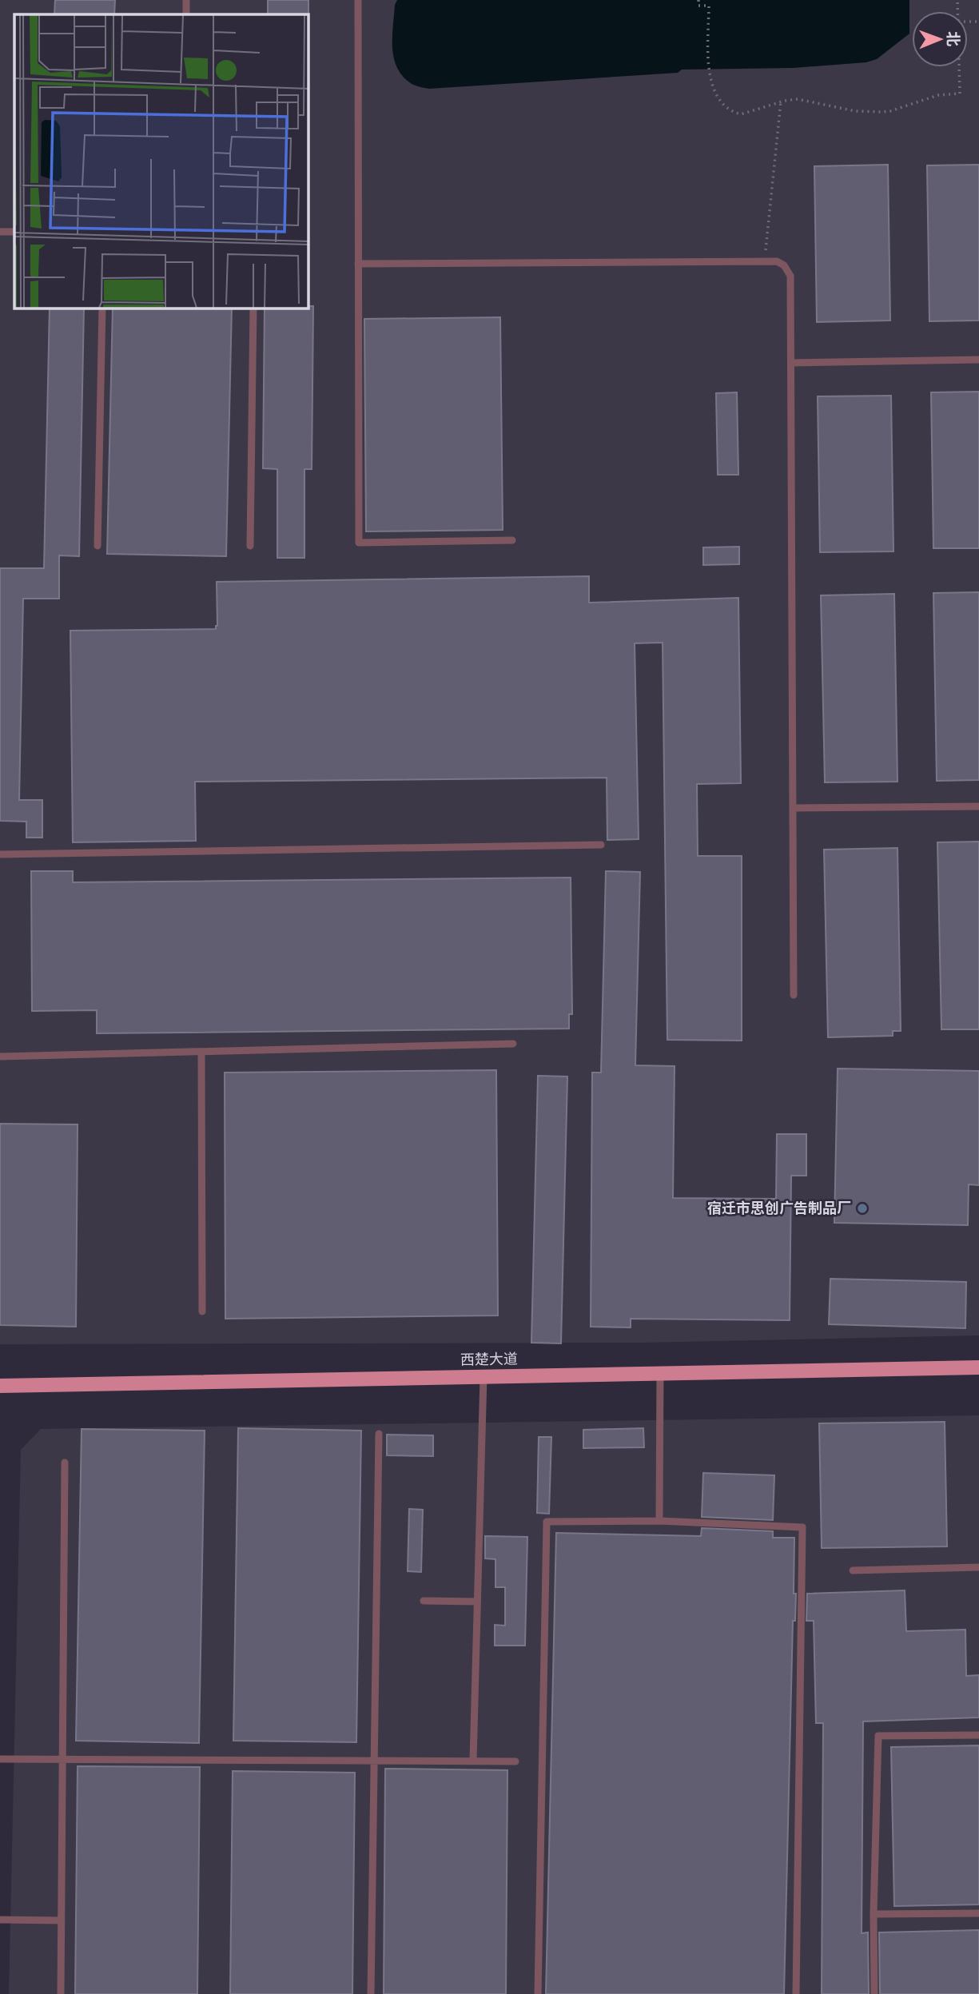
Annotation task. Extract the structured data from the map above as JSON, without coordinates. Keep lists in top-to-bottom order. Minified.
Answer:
{"streets":{"main road":["西楚大道"]},"places":["宿迁市思创广告制品厂"],"north":"right"}
